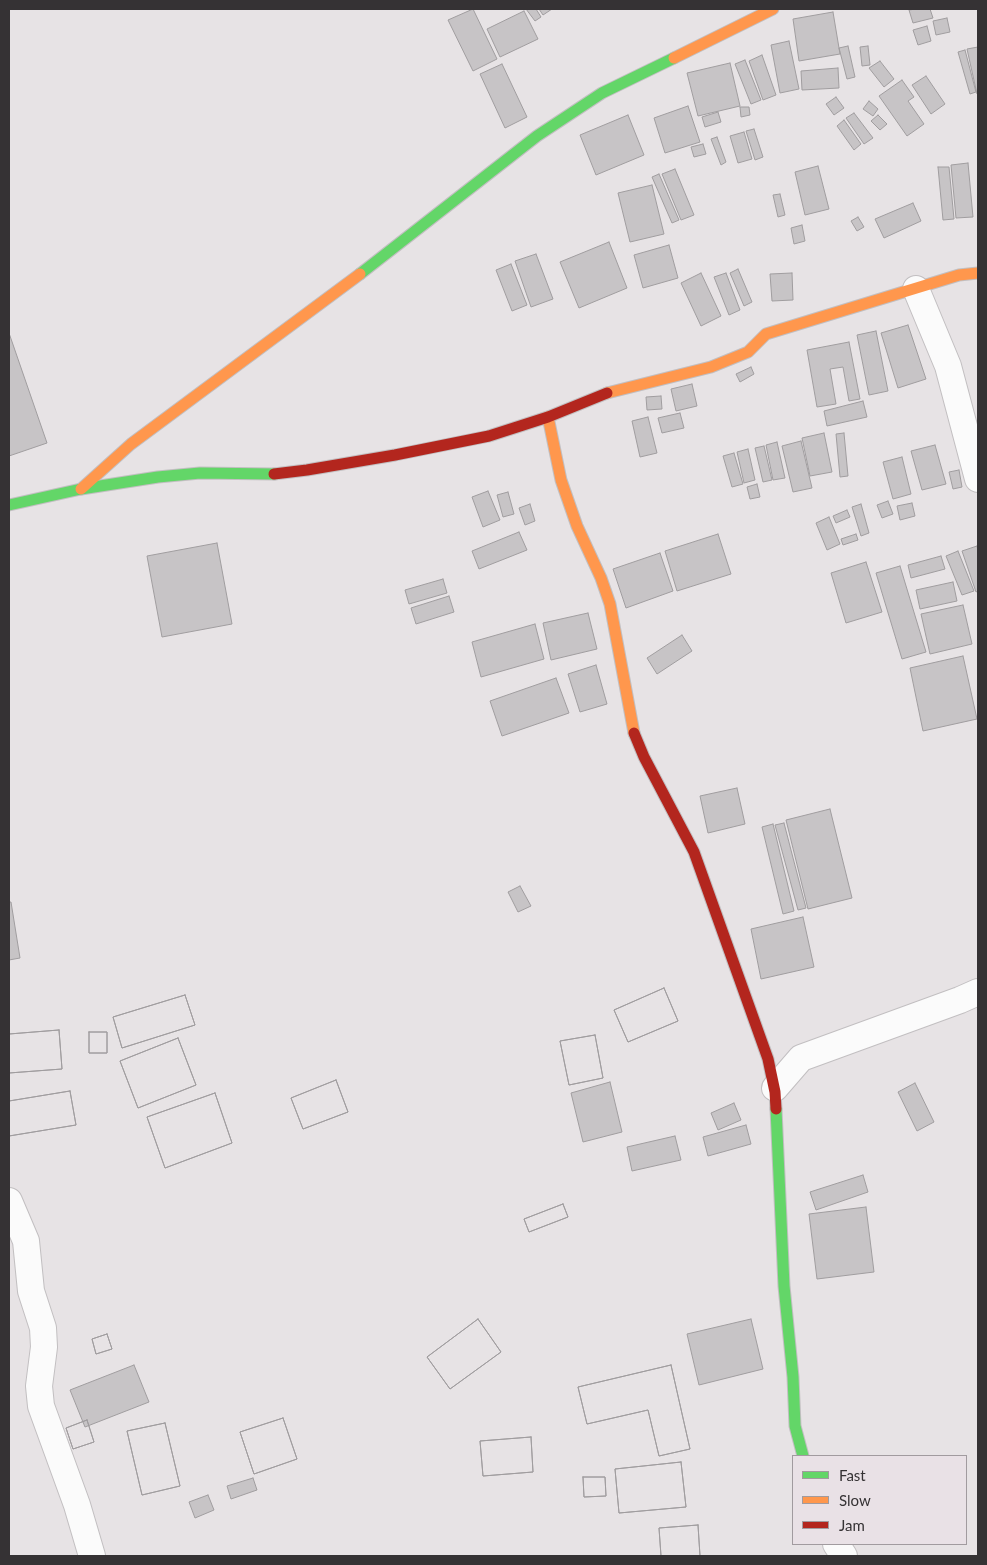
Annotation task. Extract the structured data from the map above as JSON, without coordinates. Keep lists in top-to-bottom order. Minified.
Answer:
{"legend":["Fast","Slow","Jam"]}
